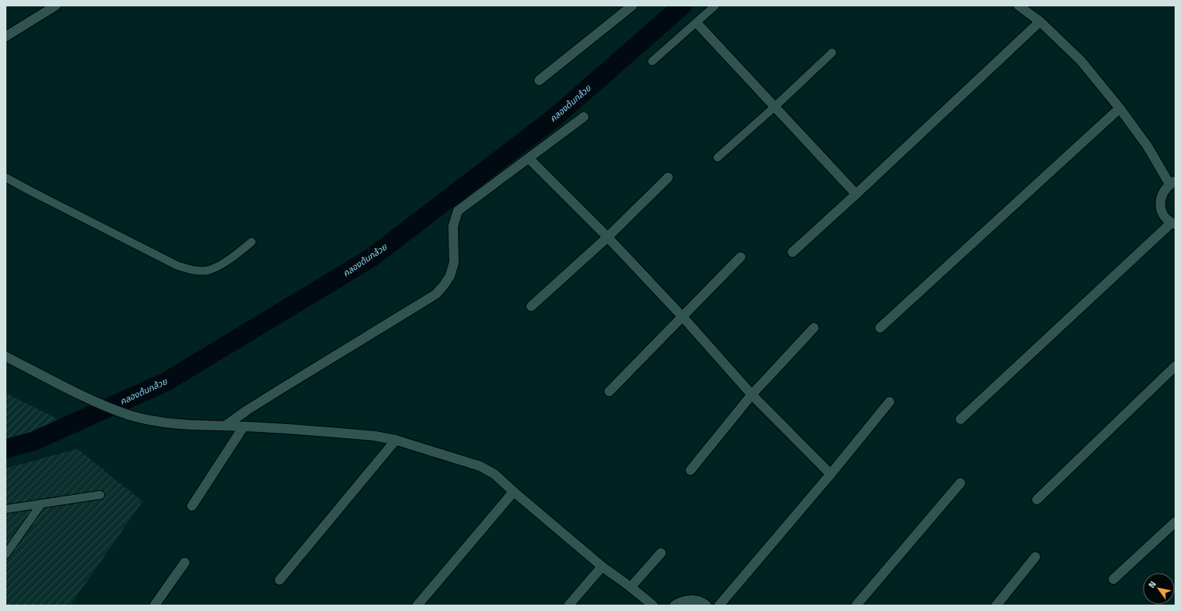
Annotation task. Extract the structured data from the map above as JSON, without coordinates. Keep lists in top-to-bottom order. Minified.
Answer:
{"water":["คลองต้นกล้วย"],"north":"top left"}
